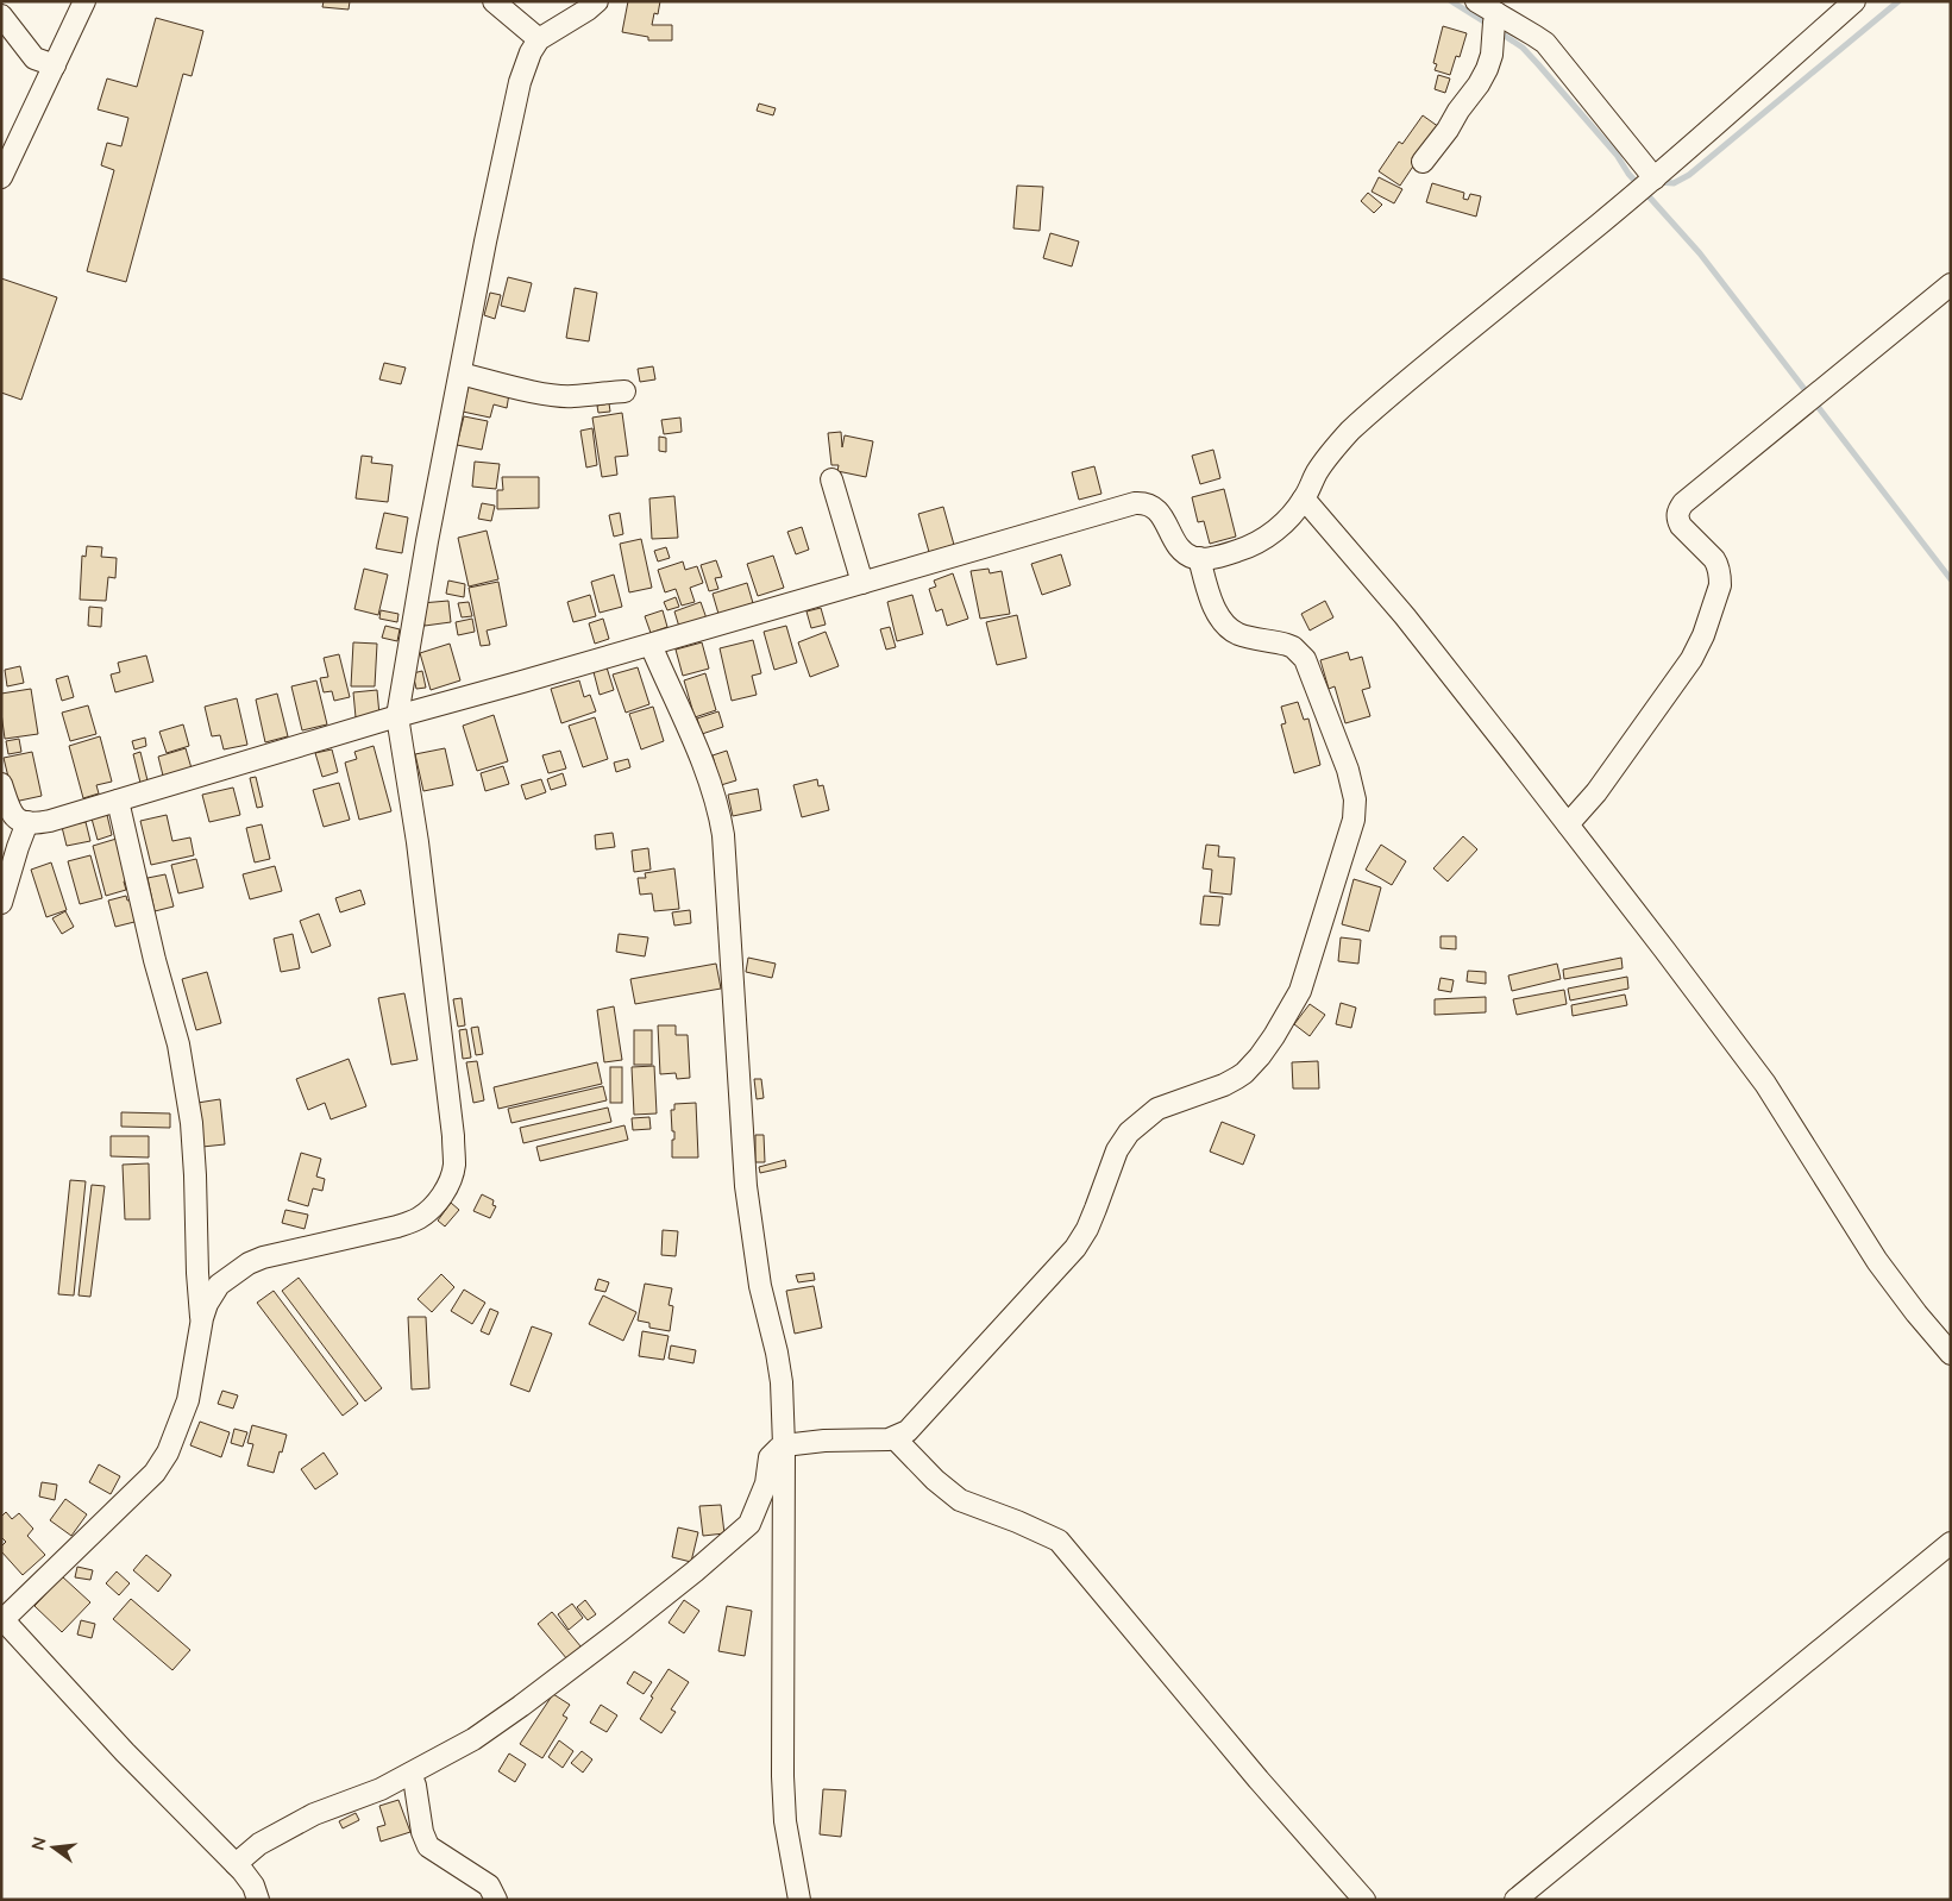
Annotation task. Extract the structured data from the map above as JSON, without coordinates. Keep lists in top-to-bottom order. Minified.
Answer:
{"north":"left"}
